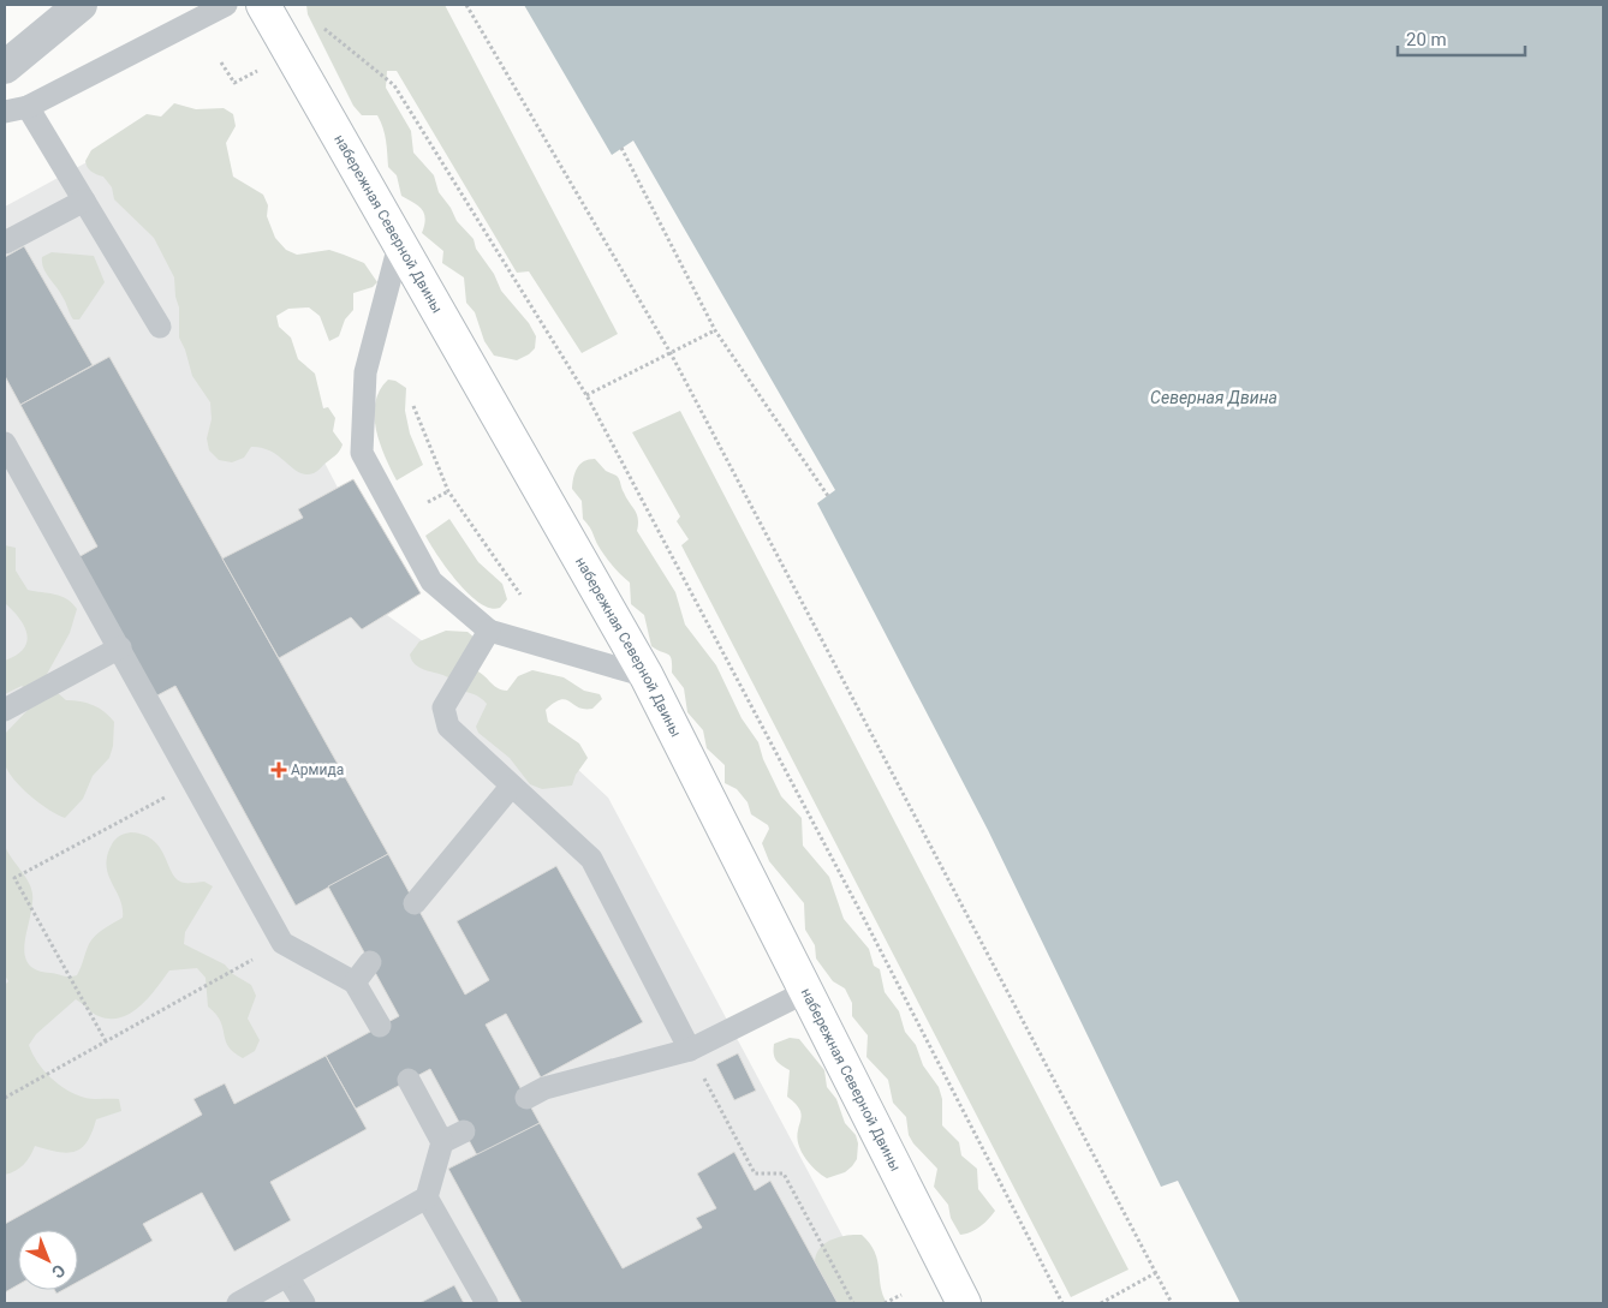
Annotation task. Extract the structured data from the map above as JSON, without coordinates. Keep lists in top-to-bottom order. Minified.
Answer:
{"streets":{"street":["набережная Северной Двины"]},"water":["Северная Двина"],"places":{"health":["Армида"]},"scale_bar":"20 m","north":"bottom right"}
